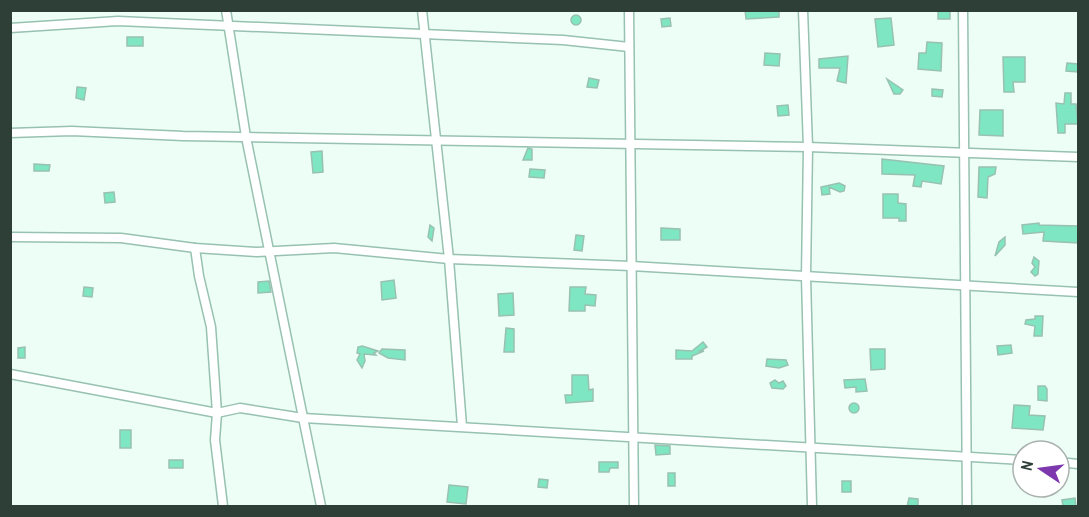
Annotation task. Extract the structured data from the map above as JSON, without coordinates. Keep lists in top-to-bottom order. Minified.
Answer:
{"north":"left"}
